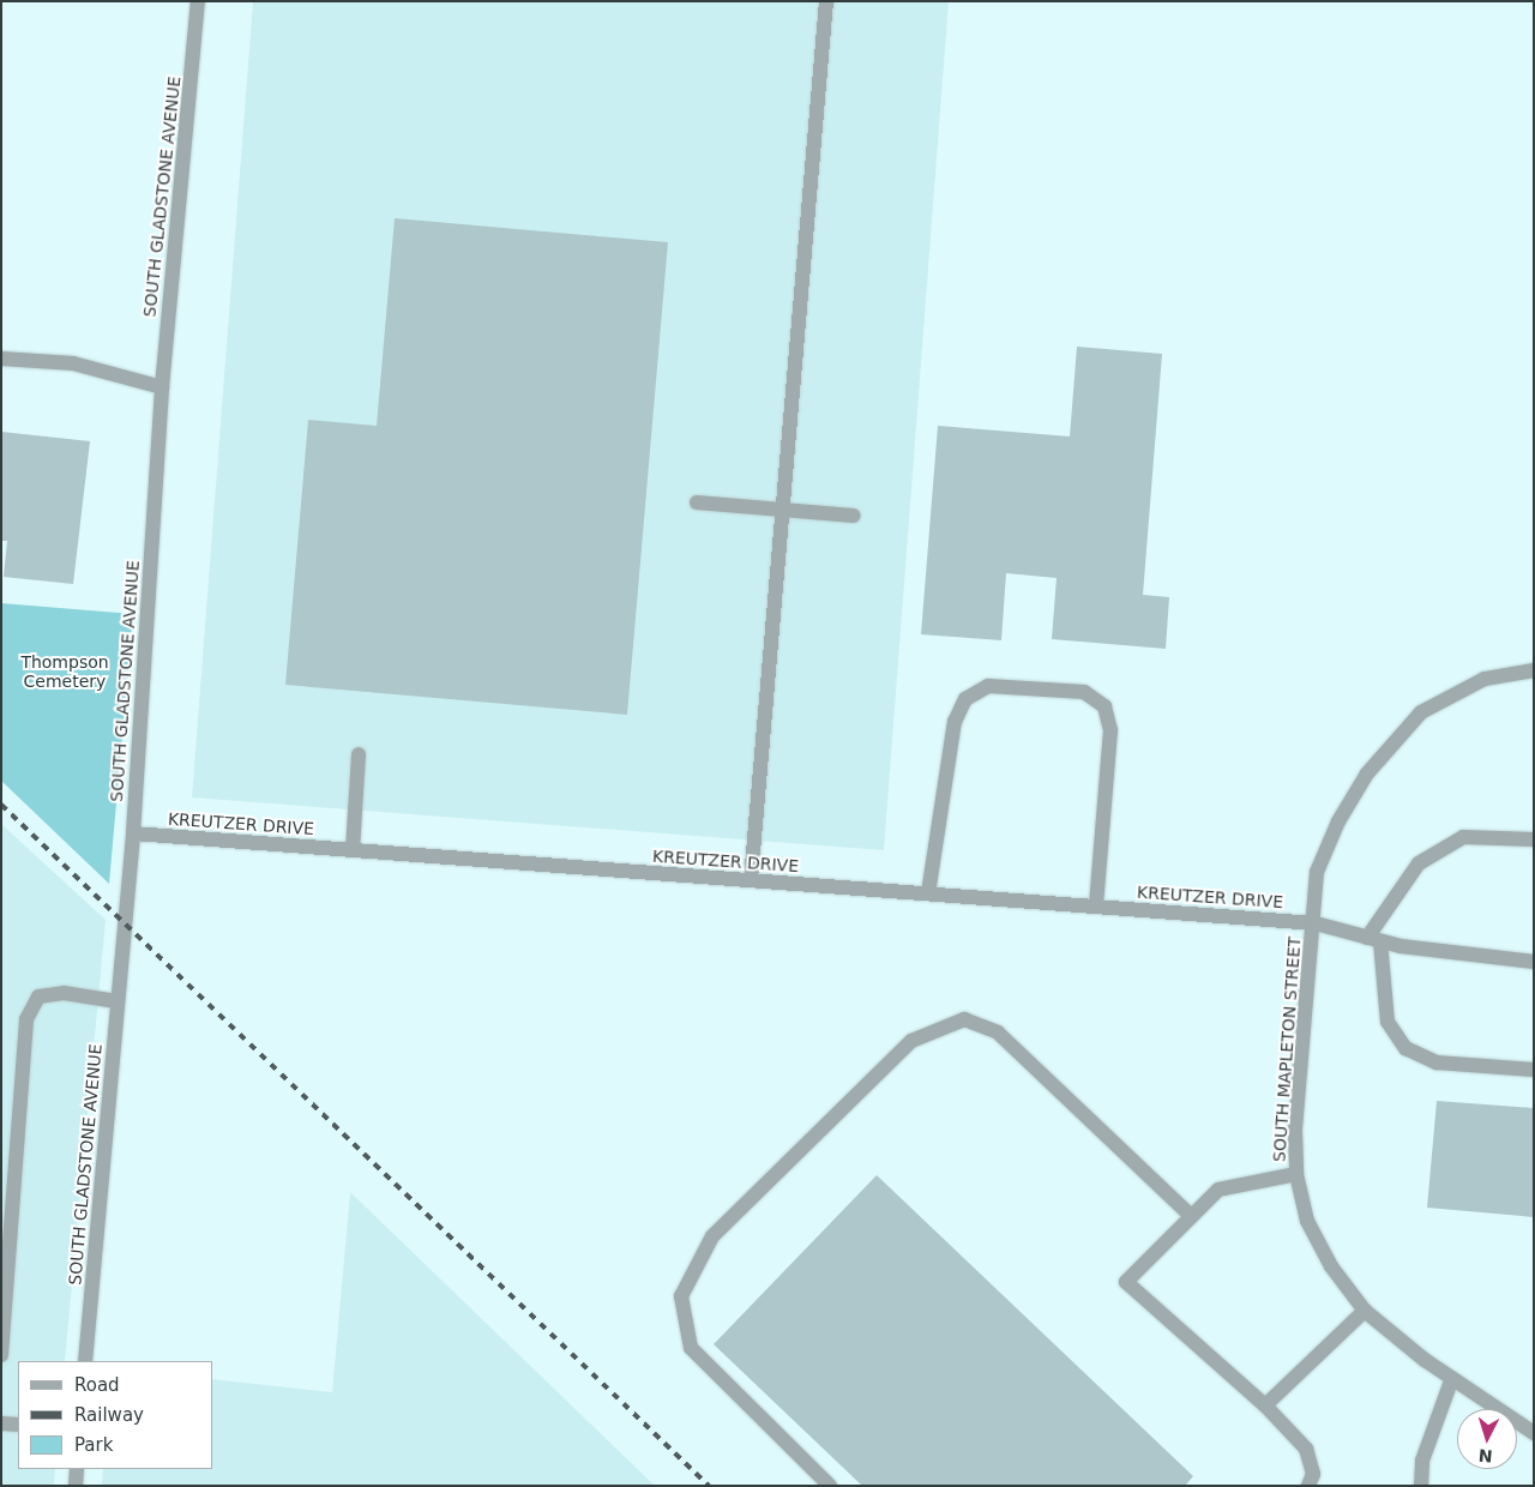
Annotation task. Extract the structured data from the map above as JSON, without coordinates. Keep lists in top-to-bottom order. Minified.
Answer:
{"streets":{"street":["SOUTH GLADSTONE AVENUE","KREUTZER DRIVE","SOUTH MAPLETON STREET"]},"crossings":[["SOUTH GLADSTONE AVENUE","KREUTZER DRIVE"],["KREUTZER DRIVE","SOUTH MAPLETON STREET"]],"parks":["Thompson Cemetery"],"legend":["Road","Railway","Park"],"north":"bottom"}
